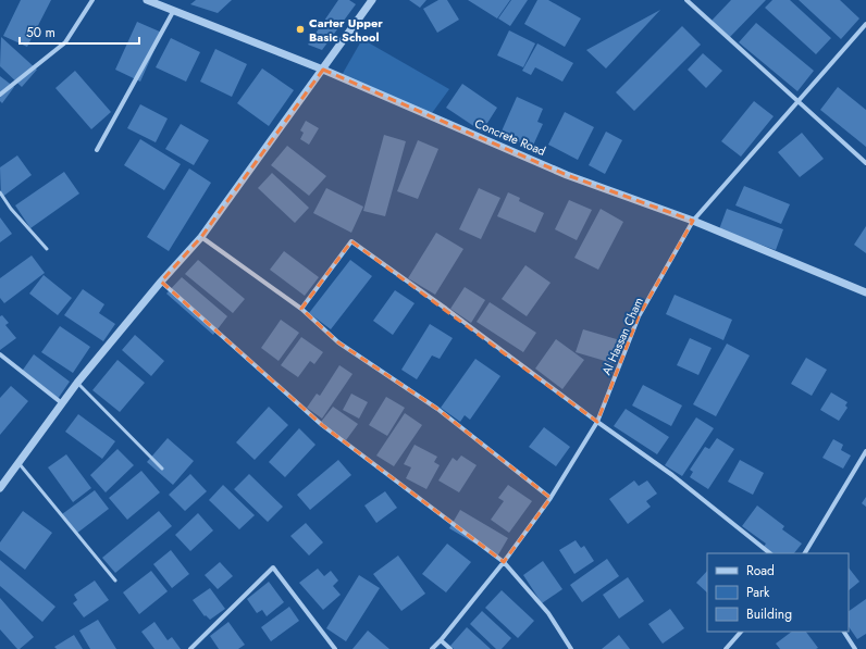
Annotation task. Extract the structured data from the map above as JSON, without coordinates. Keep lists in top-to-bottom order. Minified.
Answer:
{"streets":{"street":["Concrete Road","Al Hassan Cham"]},"crossings":[["Concrete Road","Al Hassan Cham"]],"places":["Carter Upper Basic School"],"legend":["Road","Park","Building"],"scale_bar":"50 m"}
